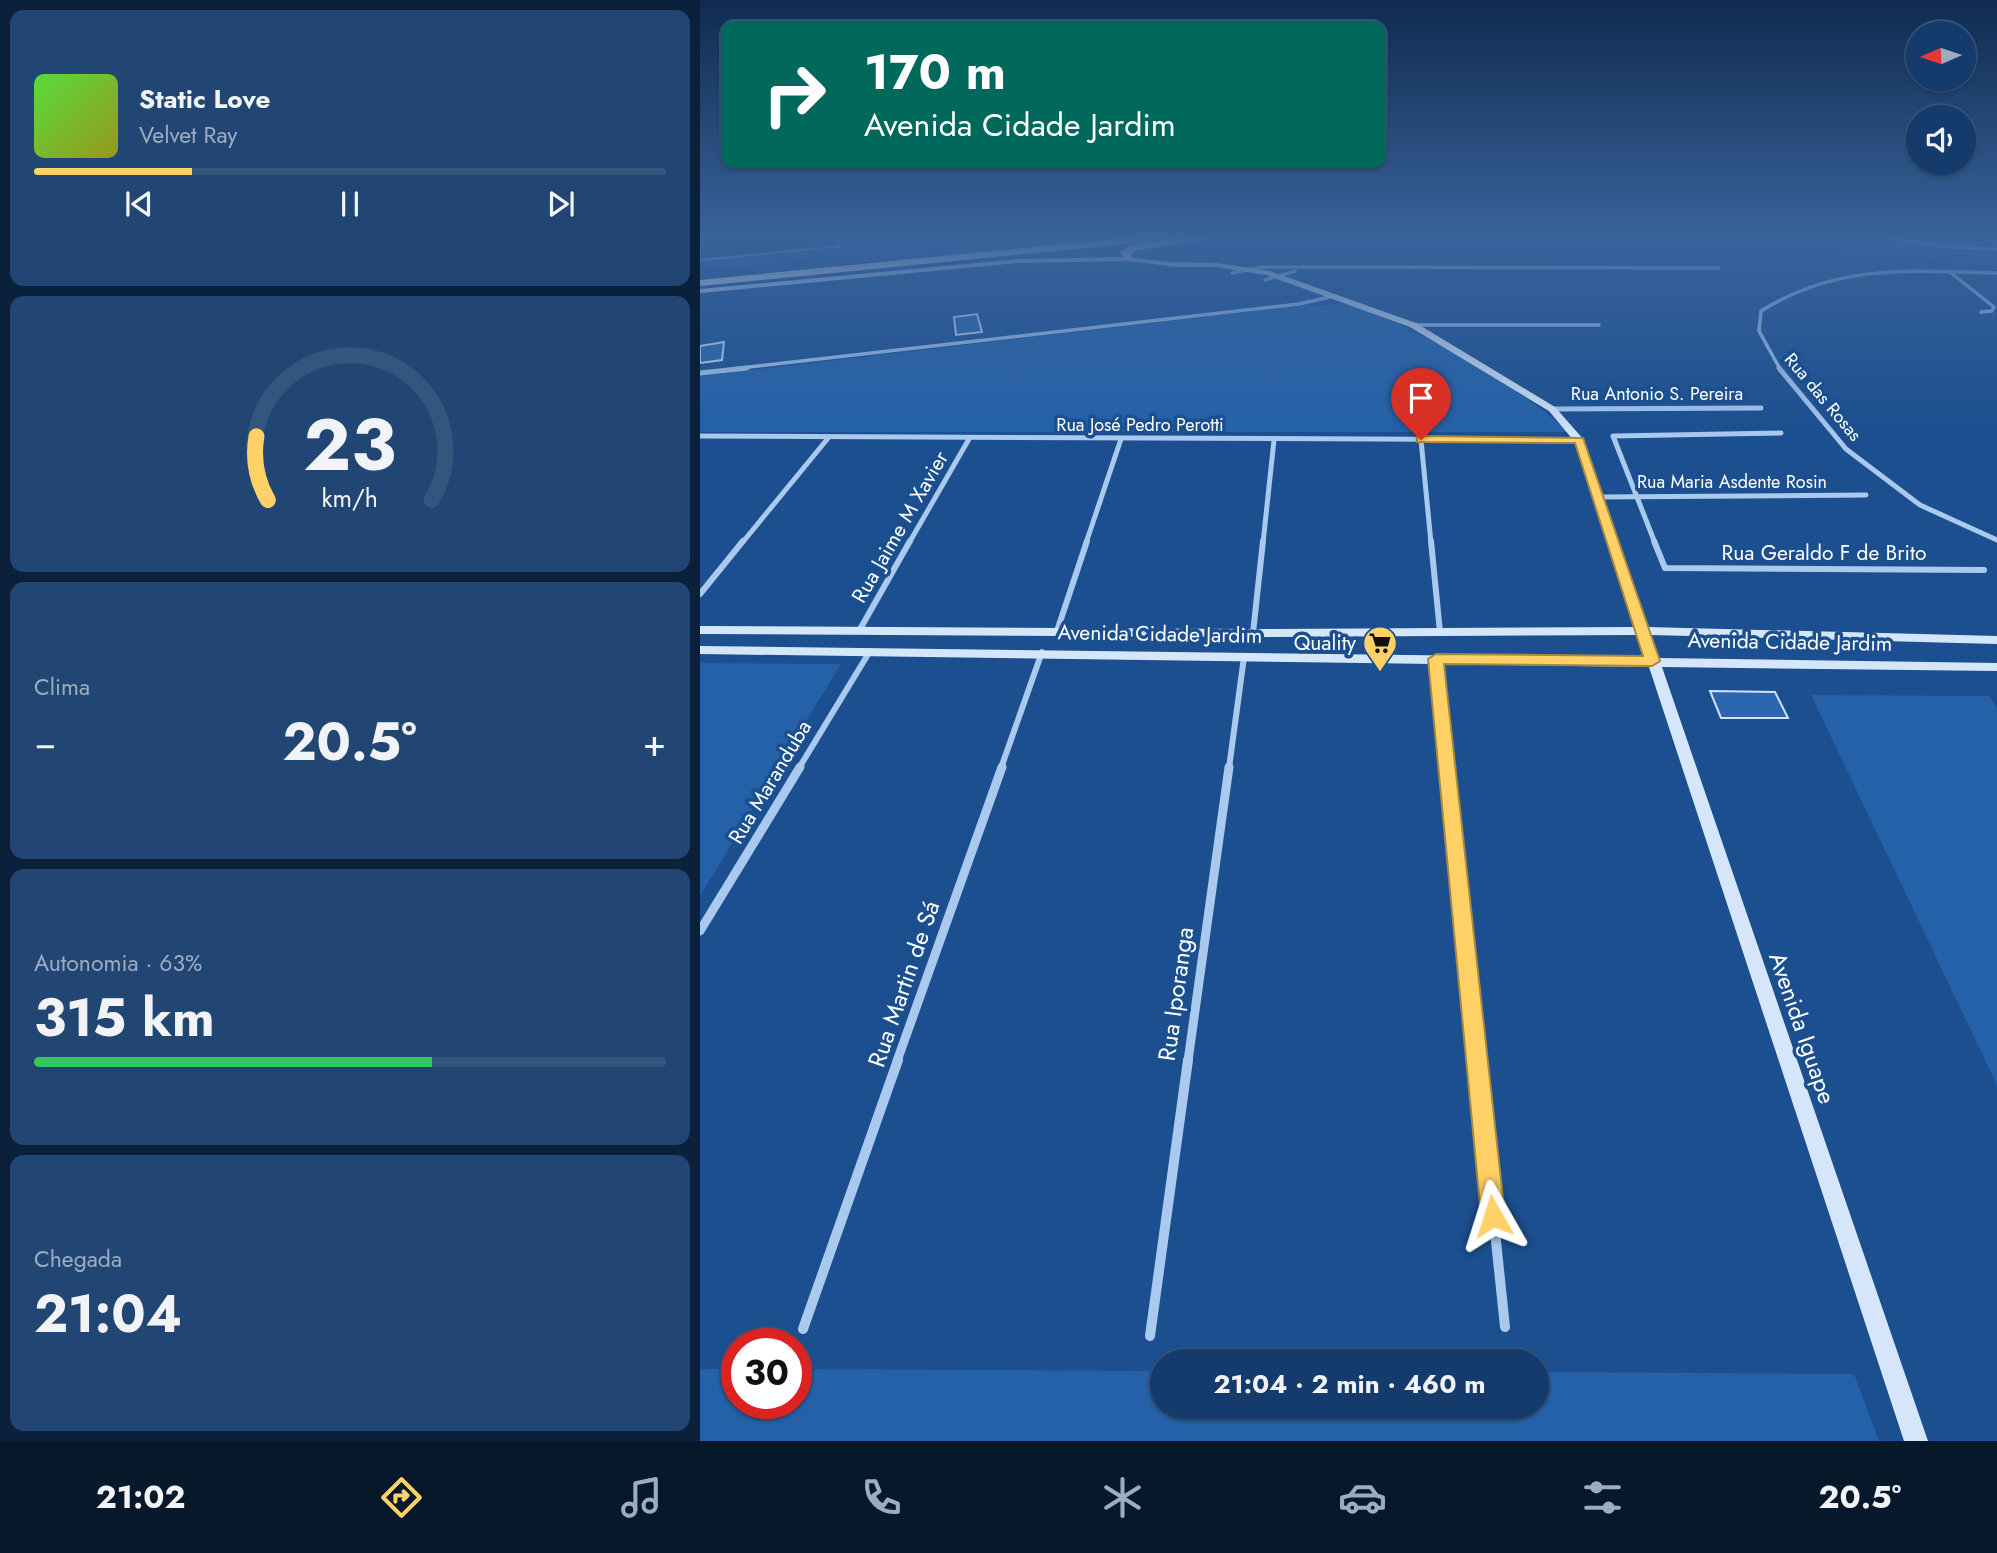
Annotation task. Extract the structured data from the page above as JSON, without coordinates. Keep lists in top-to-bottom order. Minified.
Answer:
{"streets":{"street":["Rua Antonio S. Pereira","Rua das Rosas","Rua José Pedro Perotti","Rua Maria Asdente Rosin","Rua Jaime M Xavier","Rua Geraldo F de Brito","Avenida Cidade Jardim","Rua Maranduba","Rua Martin de Sá","Rua Iporanga","Avenida Iguape"]},"crossings":[["Rua José Pedro Perotti","Rua Jaime M Xavier"],["Rua José Pedro Perotti","Avenida Iguape"],["Rua Maria Asdente Rosin","Rua Geraldo F de Brito"],["Rua Maria Asdente Rosin","Avenida Iguape"],["Rua Jaime M Xavier","Avenida Cidade Jardim"],["Avenida Cidade Jardim","Rua Maranduba"],["Avenida Cidade Jardim","Rua Martin de Sá"],["Avenida Cidade Jardim","Rua Iporanga"],["Avenida Cidade Jardim","Avenida Iguape"]],"places":{"supermarket":["Quality"]},"north":"left","page":{"turn":["170 m","Avenida Cidade Jardim"],"song":["Static Love","Velvet Ray"],"tile":["Clima",["Autonomia · 63%","315 km"],["Chegada","21:04"]],"heat":["−","20.5°","+"],"limit":"30","trip":"21:04 · 2 min · 460 m","tabs":["21:02","20.5°"],"gauge":["23","km/h"]}}
